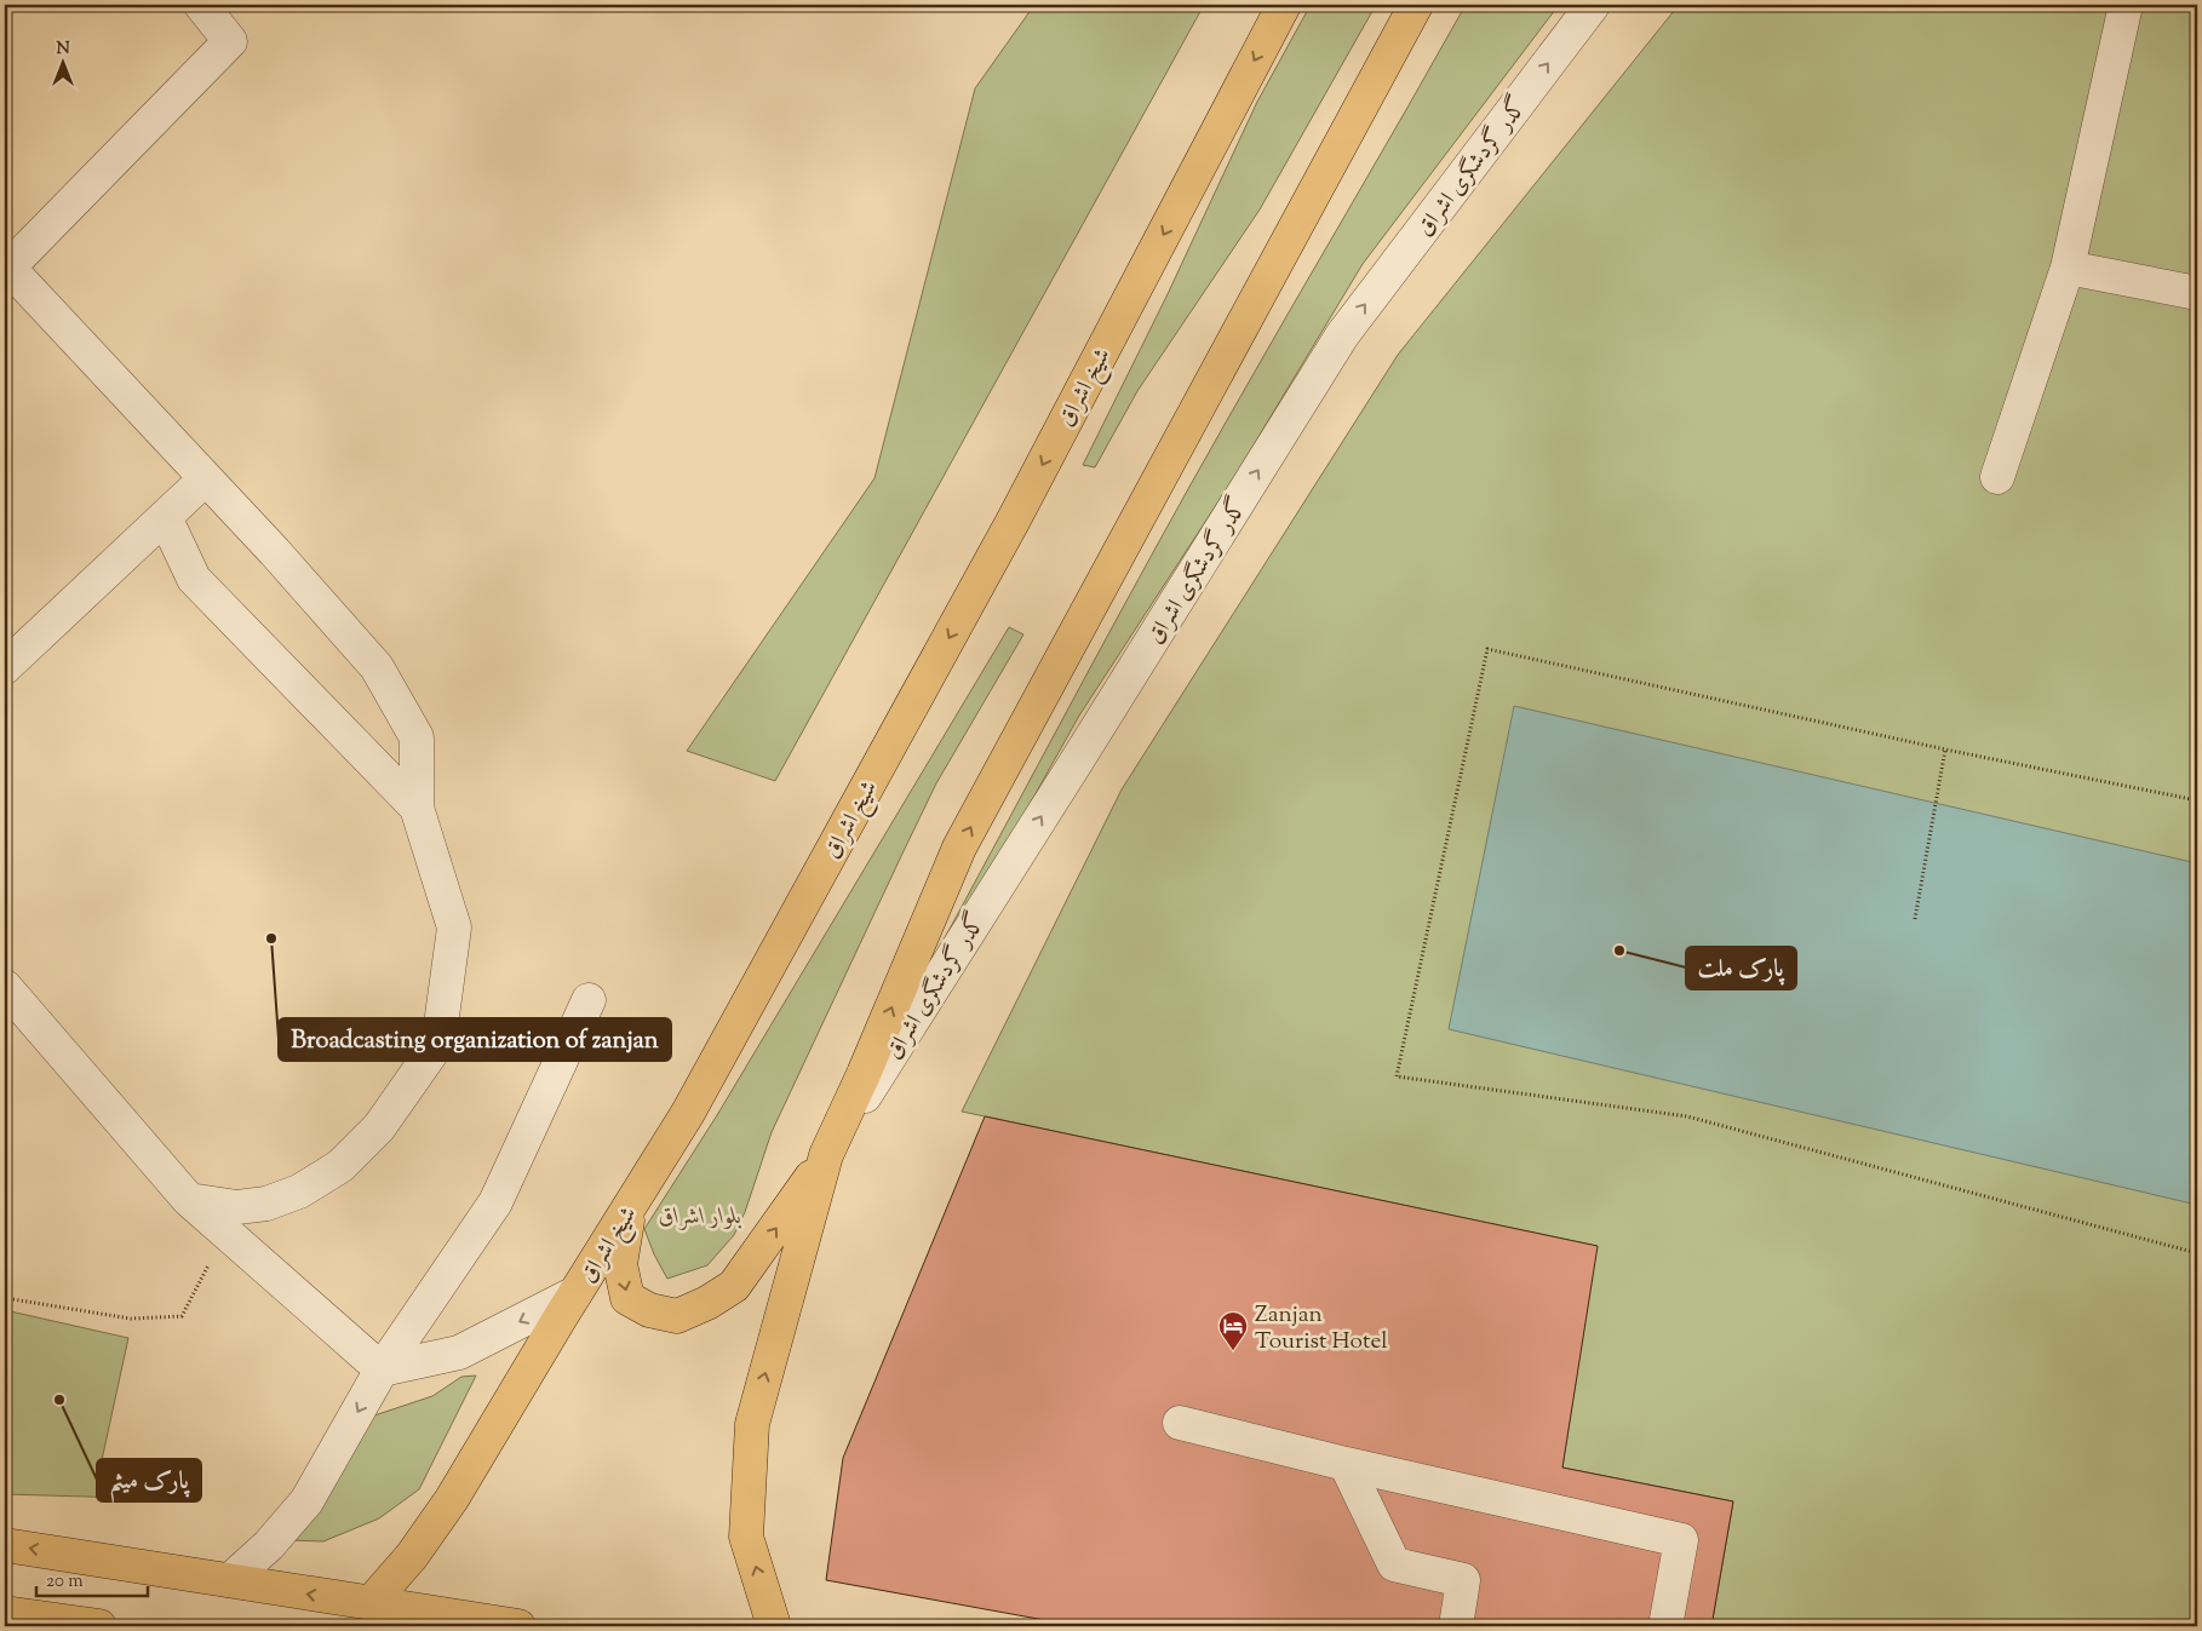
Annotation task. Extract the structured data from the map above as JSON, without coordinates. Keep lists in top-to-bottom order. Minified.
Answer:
{"streets":{"main road":["شیخ اشراق"],"street":["گدر گردشگری اشراق"]},"one_way":["گدر گردشگری اشراق"],"parks":["بلوار اشراق"],"places":{"other":["Broadcasting organization of zanjan","پارک ملت","پارک میثم"],"hotel":["Zanjan Tourist Hotel"]},"scale_bar":"20 m","north":"top"}
